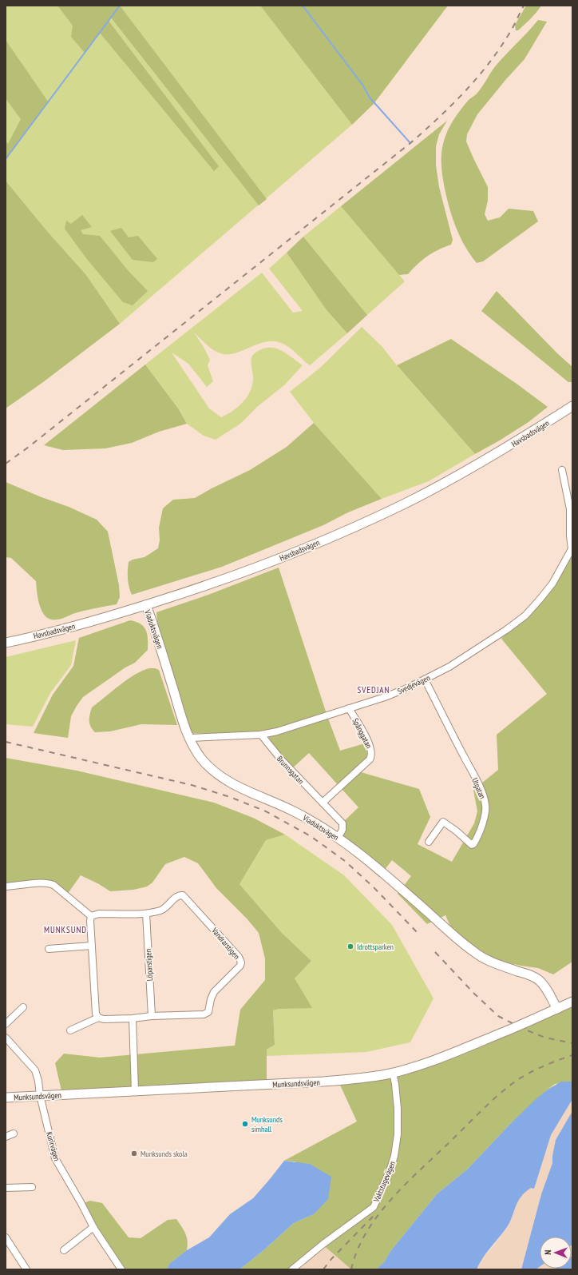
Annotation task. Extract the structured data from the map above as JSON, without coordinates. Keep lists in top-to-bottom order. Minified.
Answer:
{"streets":{"street":["Havsbadsvägen","Viaduktsvägen","Svedjevägen","Spånggatan","Brunnsgatan","Utgatan","Vandrarstigen","Löparstigen","Munksundsvägen","Kurirvägen","Vaktstugevägen"]},"crossings":[["Havsbadsvägen","Viaduktsvägen"],["Viaduktsvägen","Svedjevägen"],["Viaduktsvägen","Brunnsgatan"],["Viaduktsvägen","Munksundsvägen"],["Svedjevägen","Spånggatan"],["Svedjevägen","Brunnsgatan"],["Svedjevägen","Utgatan"],["Spånggatan","Brunnsgatan"],["Vandrarstigen","Löparstigen"],["Munksundsvägen","Kurirvägen"],["Munksundsvägen","Vaktstugevägen"]],"districts":["SVEDJAN","MUNKSUND"],"places":["Idrottsparken","Munksunds simhall","Munksunds skola"],"north":"left"}
